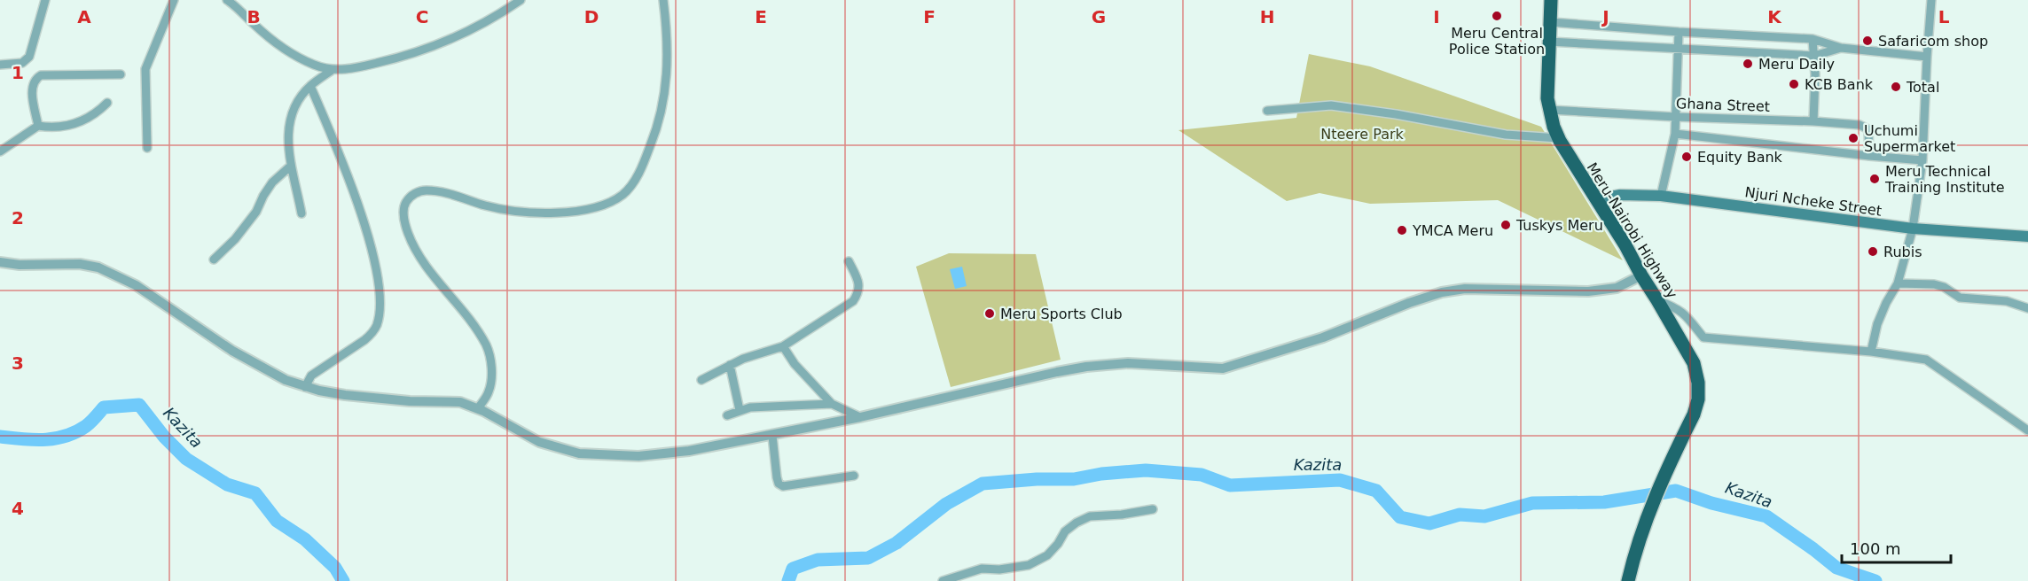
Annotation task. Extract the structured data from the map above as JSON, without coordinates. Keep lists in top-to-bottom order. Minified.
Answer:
{"streets":{"highway":["Meru-Nairobi Highway"],"main road":["Njuri Ncheke Street"],"street":["Ghana Street"]},"crossings":[["Ghana Street","Meru-Nairobi Highway"],["Njuri Ncheke Street","Meru-Nairobi Highway"]],"water":["Kazita"],"parks":["Nteere Park"],"places":["Meru Central Police Station","Safaricom shop","Meru Daily","KCB Bank","Total","Uchumi Supermarket","Equity Bank","Meru Technical Training Institute","Tuskys Meru","YMCA Meru","Rubis","Meru Sports Club"],"scale_bar":"100 m","grid":{"columns":["A","B","C","D","E","F","G","H","I","J","K","L"],"rows":["1","2","3","4"]}}
